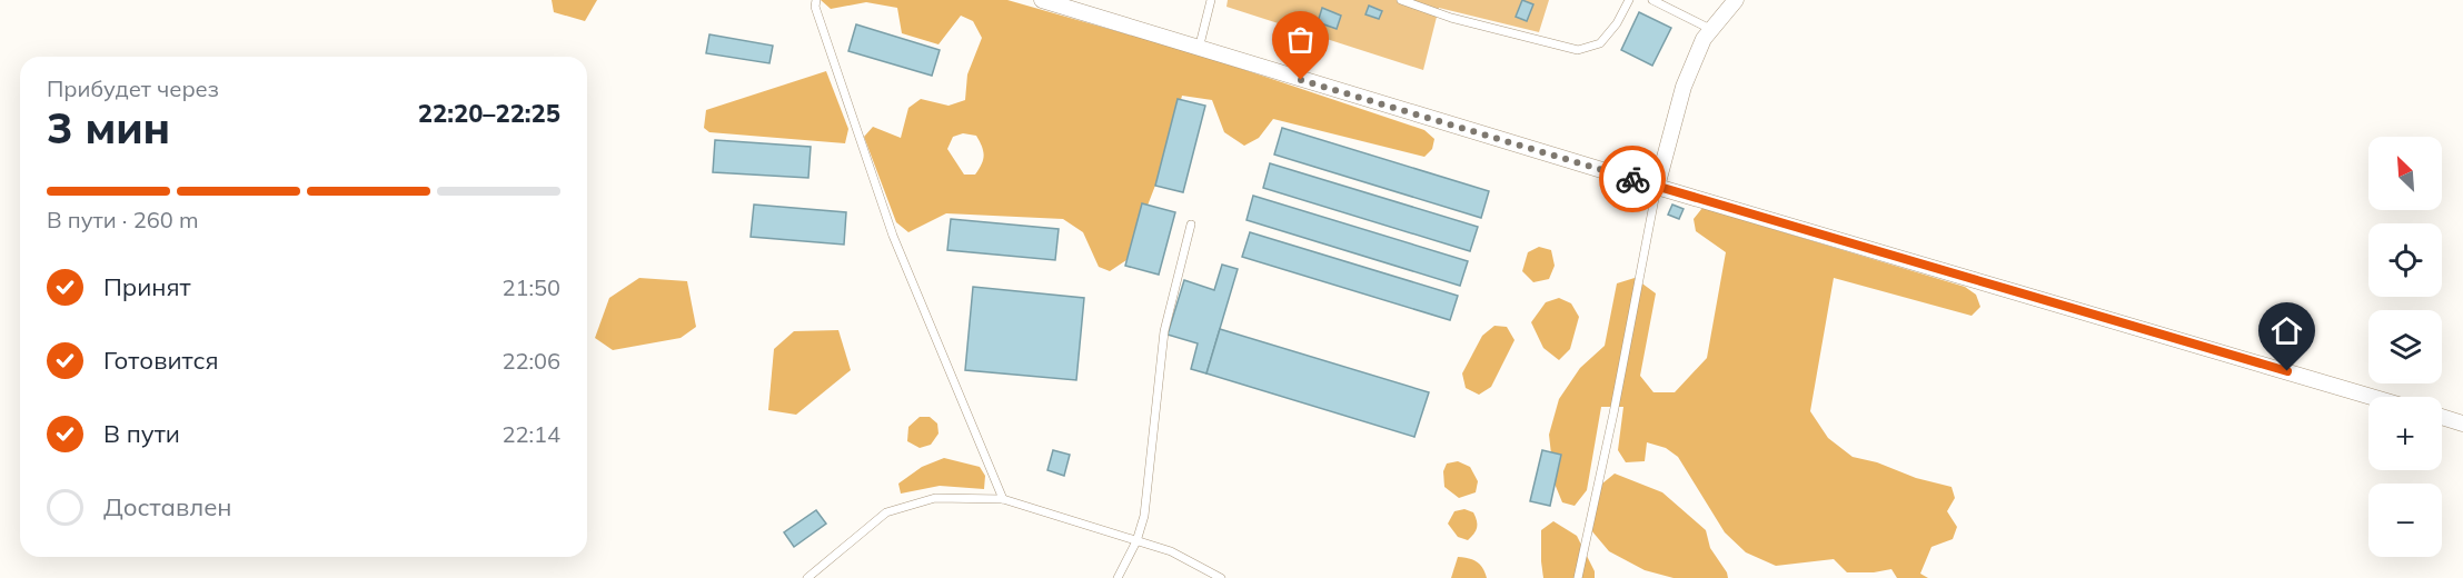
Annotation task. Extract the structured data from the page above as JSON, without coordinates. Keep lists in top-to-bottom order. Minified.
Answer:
{"north":"top left","page":{"heading":["3 мин","Прибудет через","22:20–22:25"],"map_buttons":["+","−"],"bar":"В пути · 260 m","list":[["Принят","21:50"],["Готовится","22:06"],["В пути","22:14"],"Доставлен"]}}
